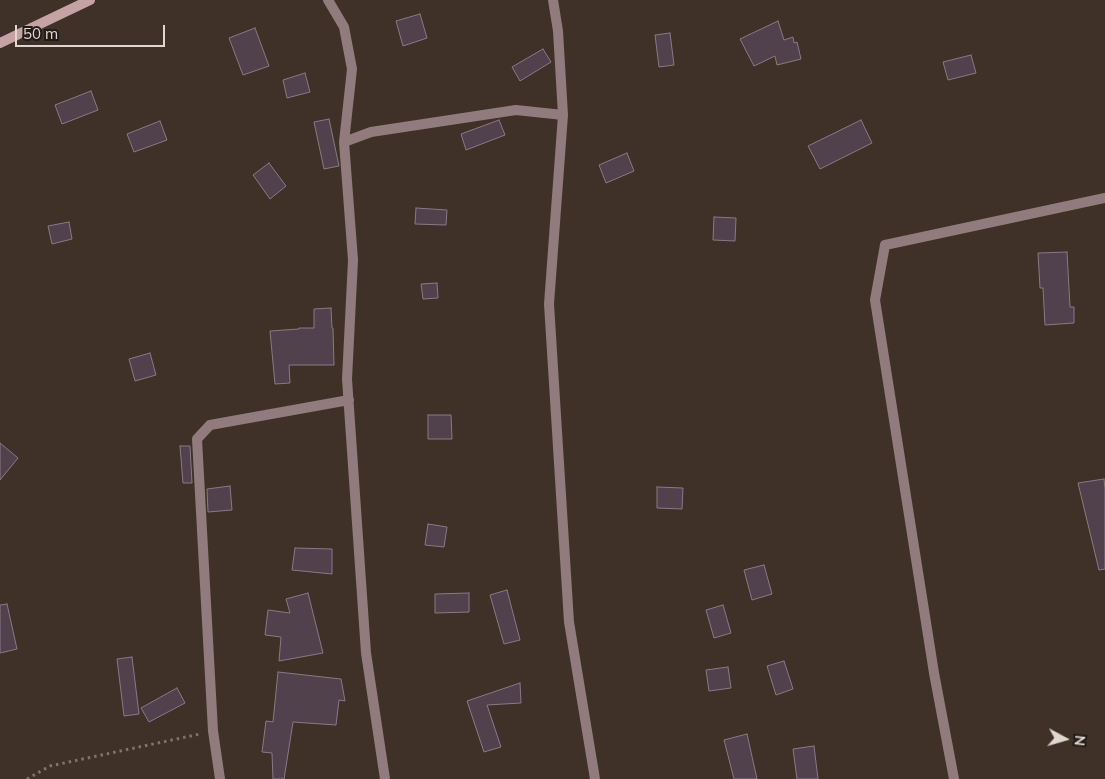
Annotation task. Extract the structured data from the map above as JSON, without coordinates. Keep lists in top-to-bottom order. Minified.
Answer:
{"scale_bar":"50 m","north":"right"}
